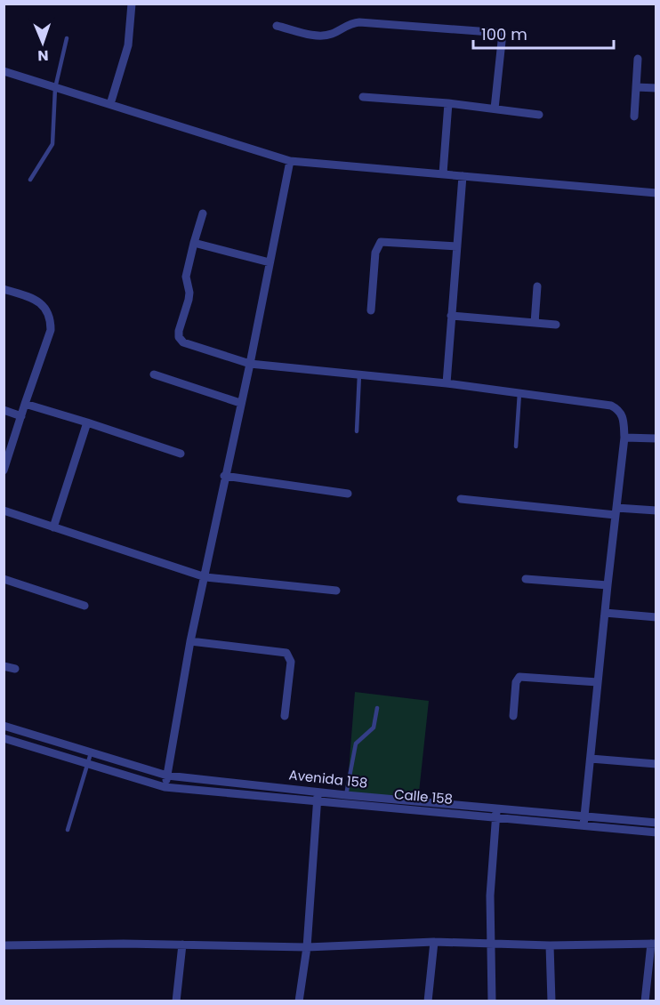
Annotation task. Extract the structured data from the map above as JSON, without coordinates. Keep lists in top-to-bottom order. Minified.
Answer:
{"streets":{"street":["Avenida 158","Calle 158"]},"crossings":[["Avenida 158","Calle 158"]],"scale_bar":"100 m","north":"bottom"}
